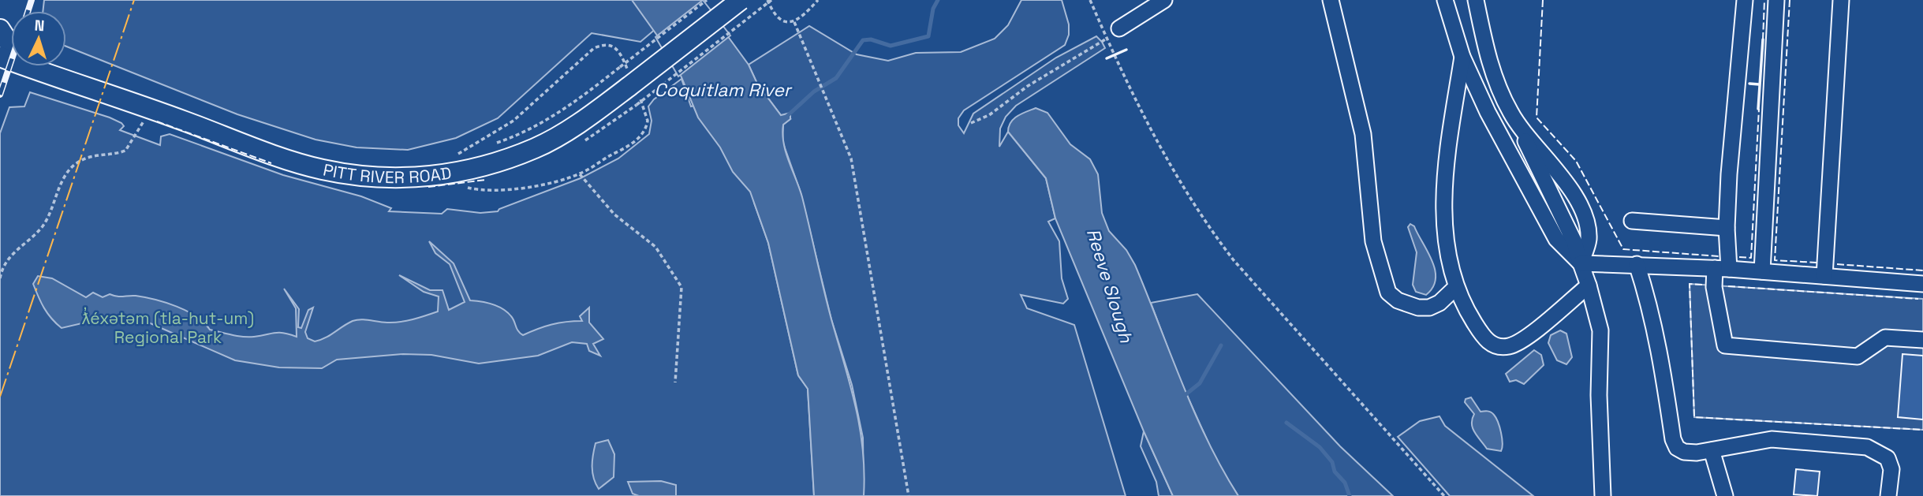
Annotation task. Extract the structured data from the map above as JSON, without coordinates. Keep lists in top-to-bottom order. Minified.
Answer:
{"streets":{"main road":["PITT RIVER ROAD"]},"water":["Coquitlam River","Reeve Slough"],"parks":["ƛ̓éxətəm (tla-hut-um) Regional Park"],"north":"top"}
